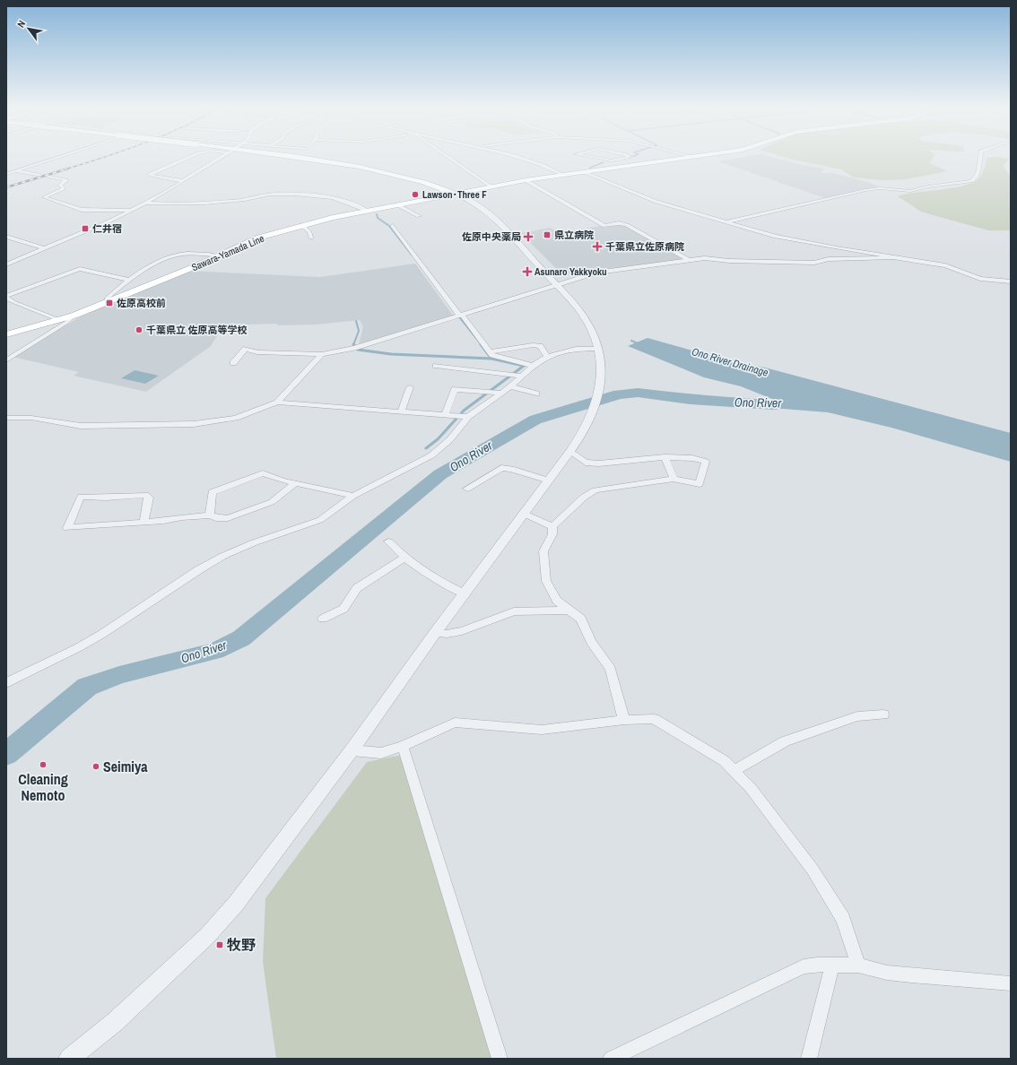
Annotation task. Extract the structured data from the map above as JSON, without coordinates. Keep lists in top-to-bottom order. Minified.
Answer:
{"streets":{"main road":["Sawara-Yamada Line"]},"water":["Ono River Drainage","Ono River"],"places":{"other":["Lawson･Three F","千葉県立 佐原高等学校","Cleaning Nemoto","Seimiya"],"transit":["仁井宿","県立病院","佐原高校前","牧野"],"health":["佐原中央薬局","千葉県立佐原病院","Asunaro Yakkyoku"]},"north":"top left"}
